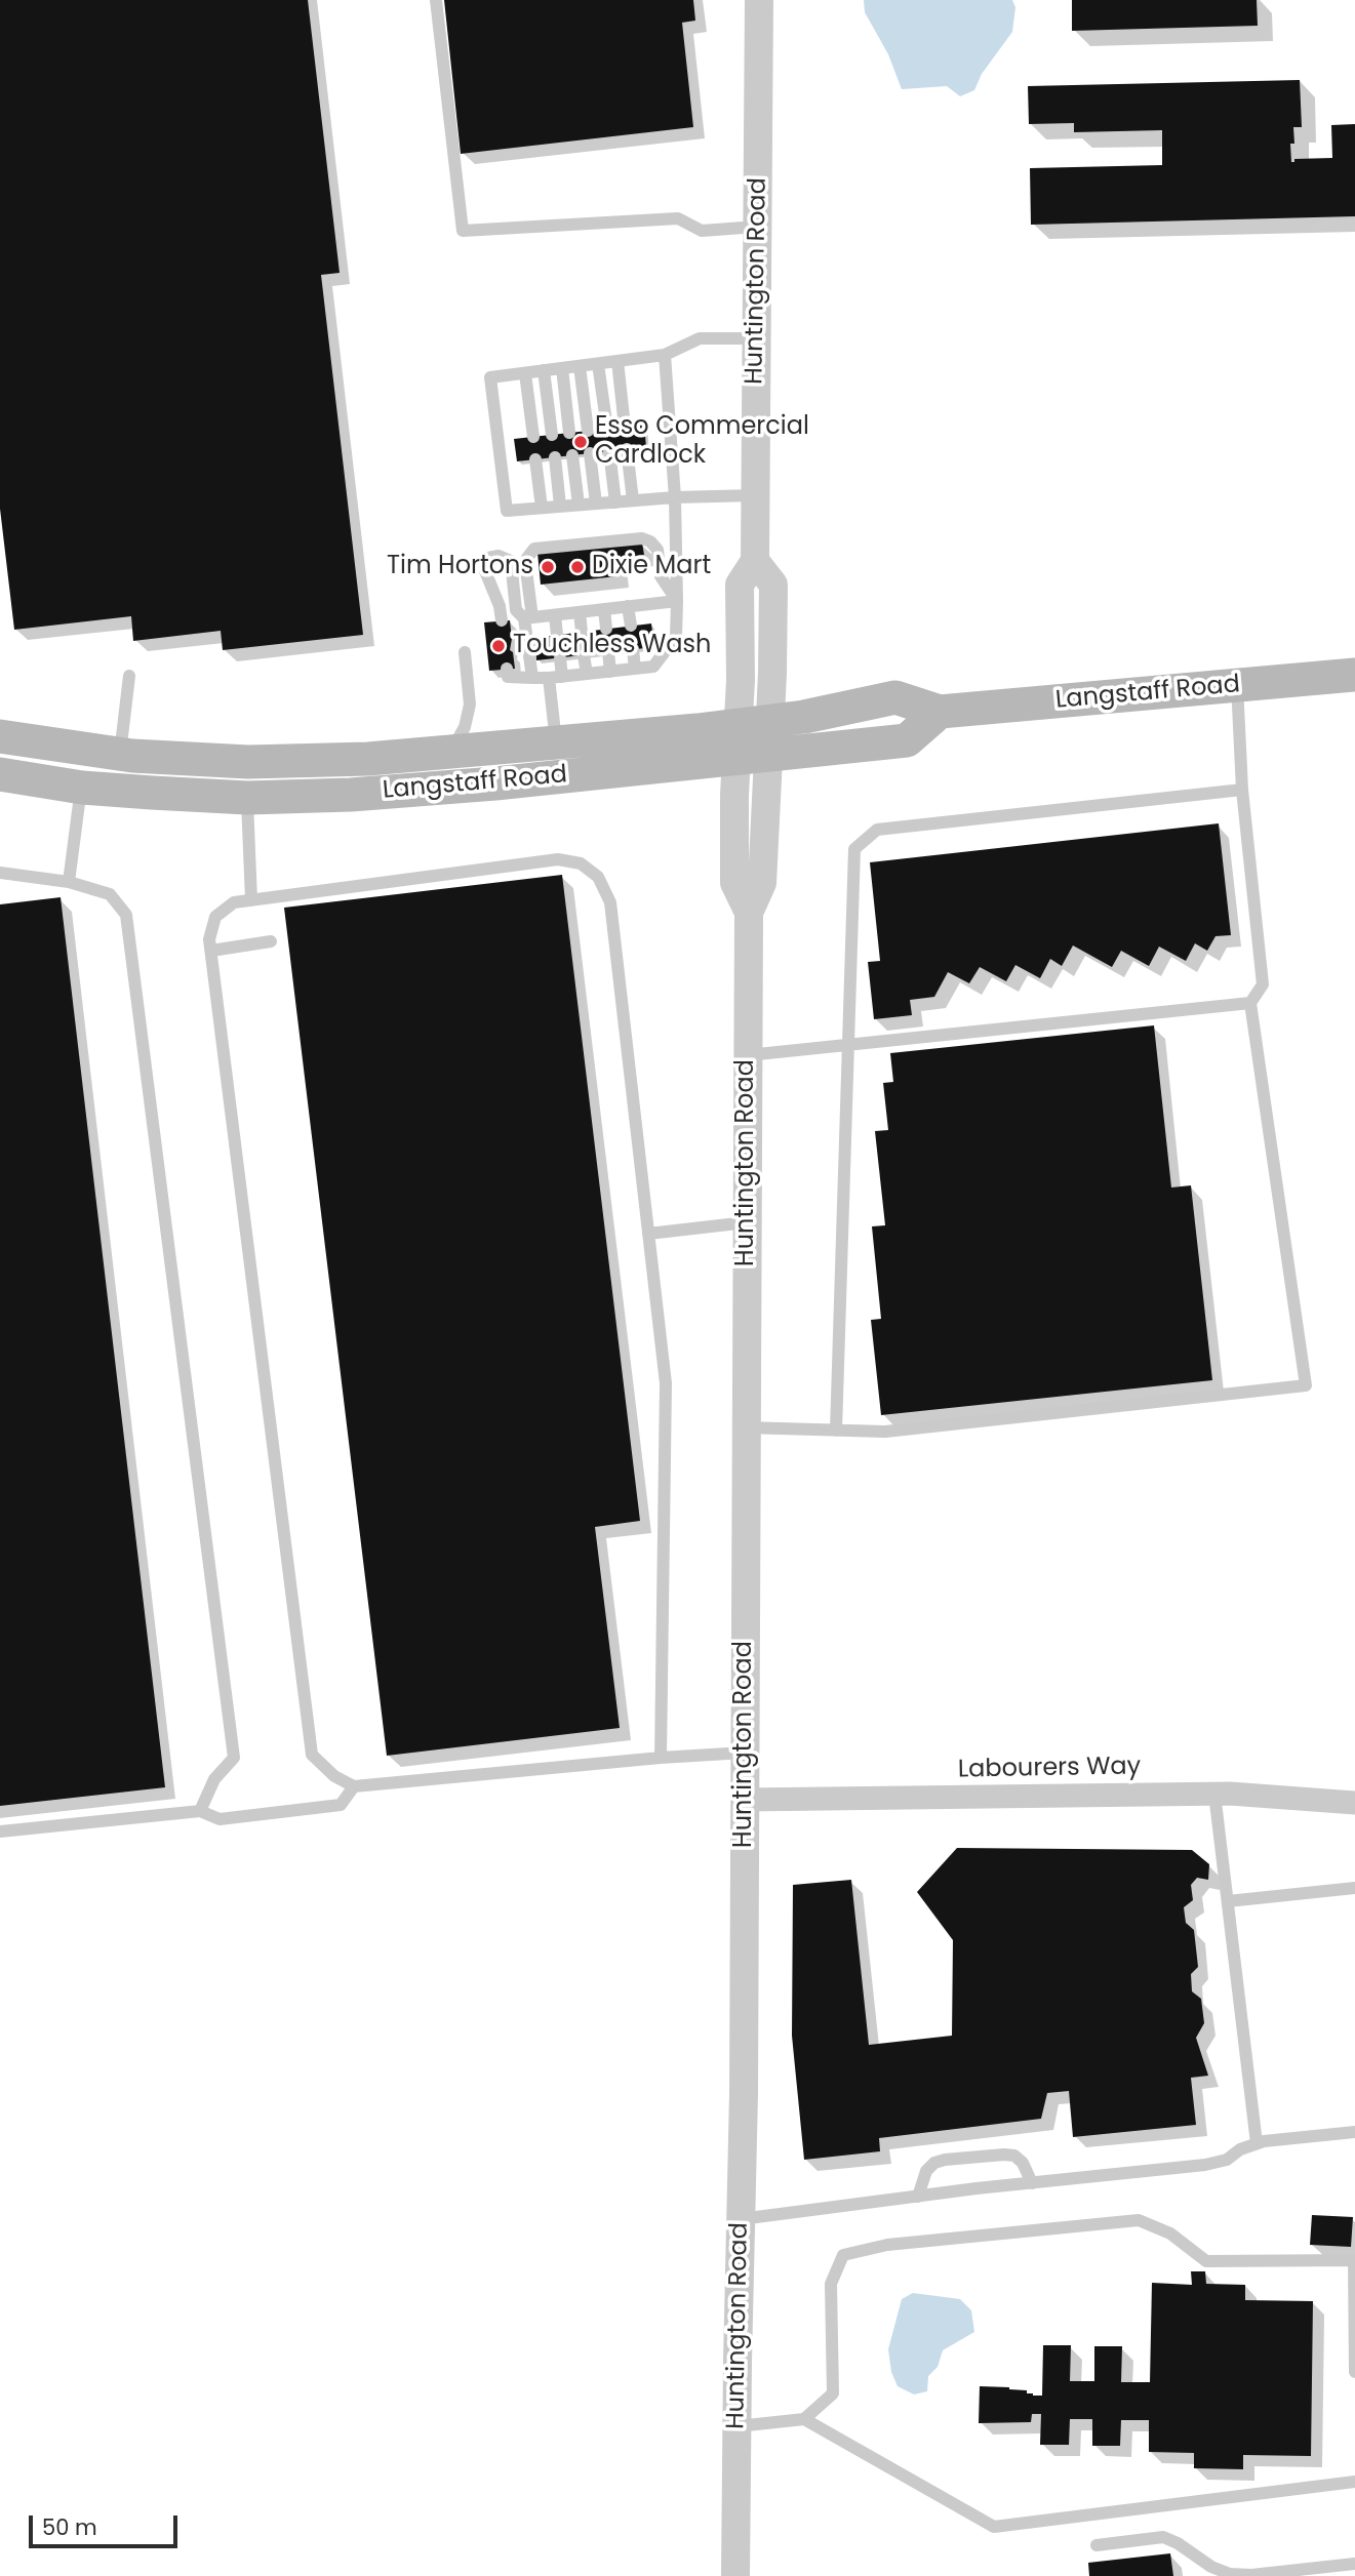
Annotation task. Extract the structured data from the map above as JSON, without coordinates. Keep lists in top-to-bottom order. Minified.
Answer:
{"streets":{"main road":["Langstaff Road"],"street":["Huntington Road","Labourers Way"]},"crossings":[["Huntington Road","Langstaff Road"],["Huntington Road","Labourers Way"]],"places":["Esso Commercial Cardlock","Tim Hortons","Dixie Mart","Touchless Wash"],"scale_bar":"50 m"}
